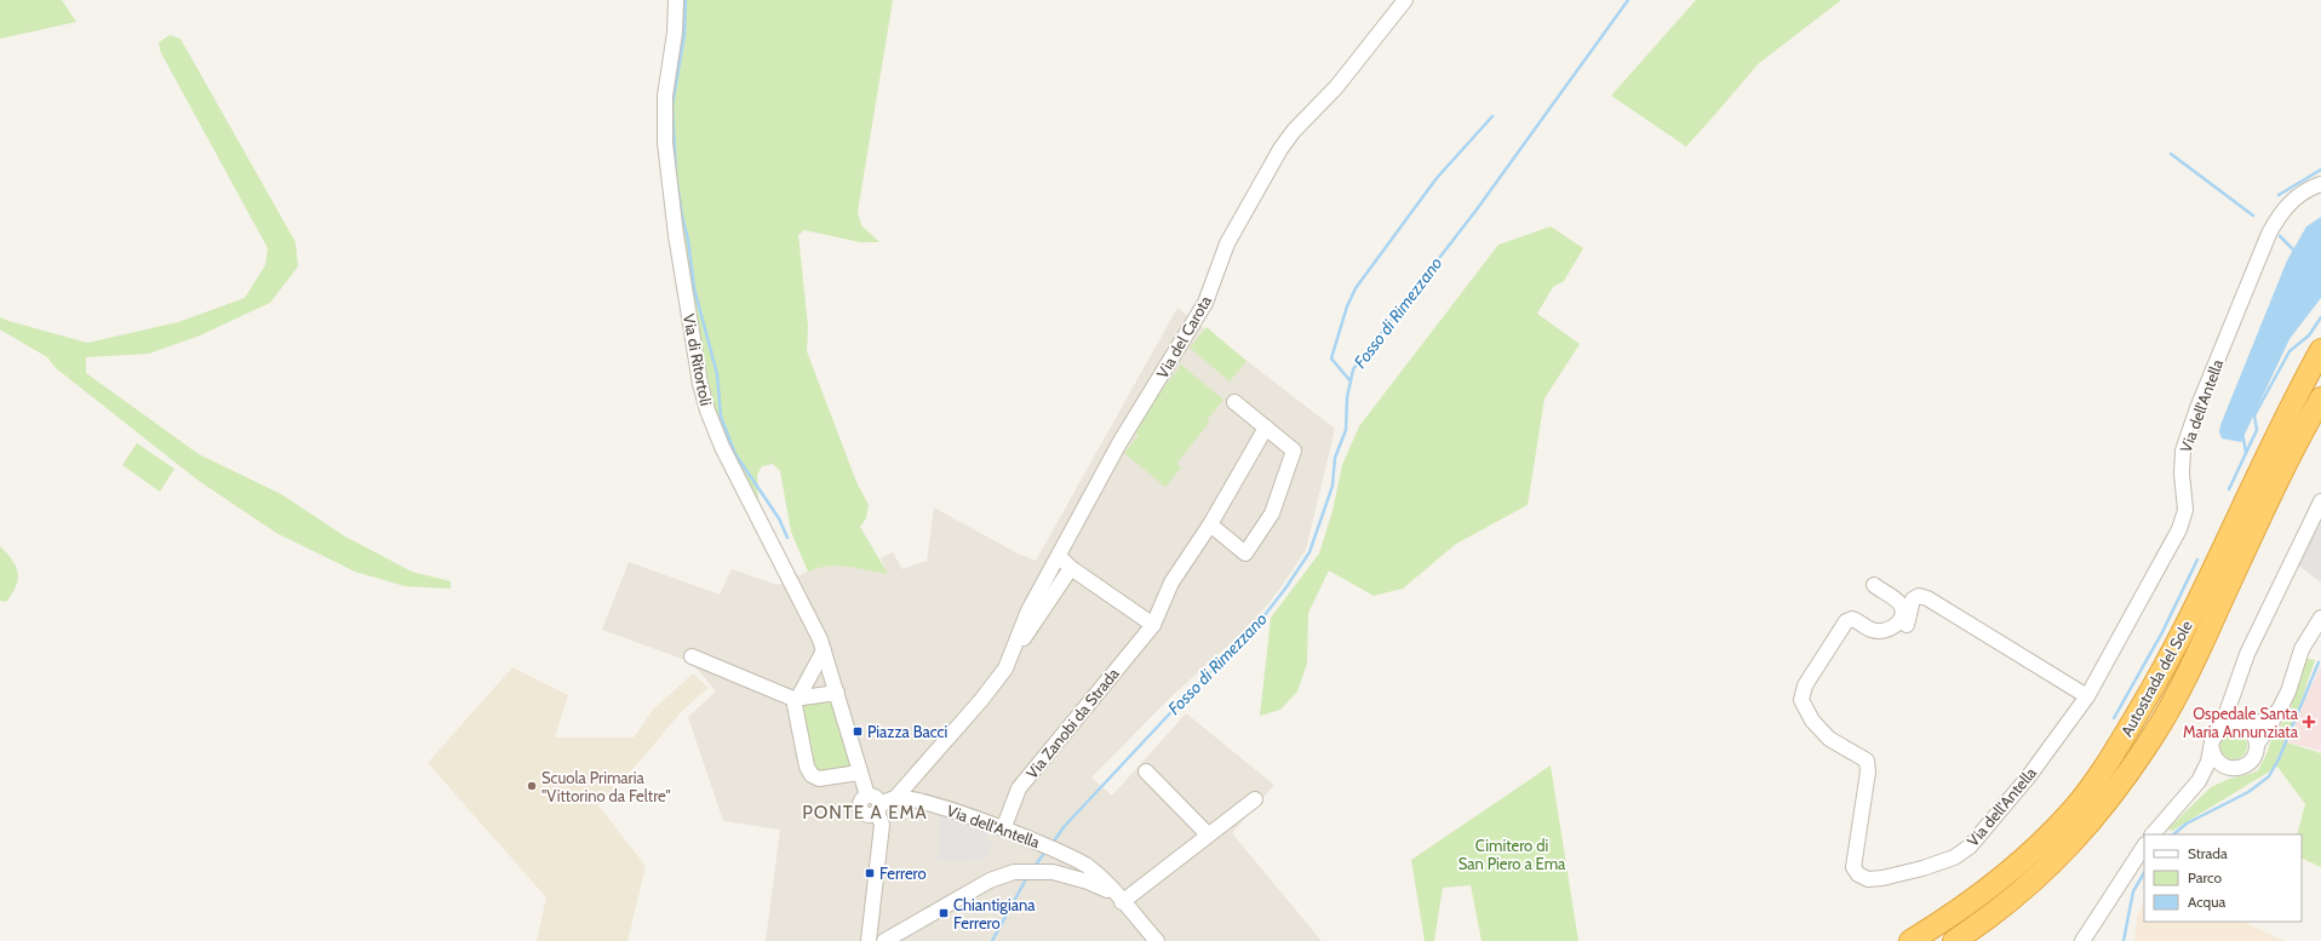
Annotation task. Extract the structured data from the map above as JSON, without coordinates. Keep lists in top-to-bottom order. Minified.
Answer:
{"streets":{"highway":["Autostrada del Sole"],"street":["Via del Carota","Via di Ritortoli","Via dell'Antella","Via Zanobi da Strada"]},"crossings":[["Via del Carota","Via dell'Antella"],["Via di Ritortoli","Via dell'Antella"],["Via dell'Antella","Via Zanobi da Strada"]],"districts":["PONTE A EMA"],"water":["Fosso di Rimezzano"],"parks":["Cimitero di San Piero a Ema"],"places":{"health":["Ospedale Santa Maria Annunziata"],"transit":["Piazza Bacci","Ferrero","Chiantigiana Ferrero"],"other":["Scuola Primaria \"Vittorino da Feltre\""]},"legend":["Strada","Parco","Acqua"]}
